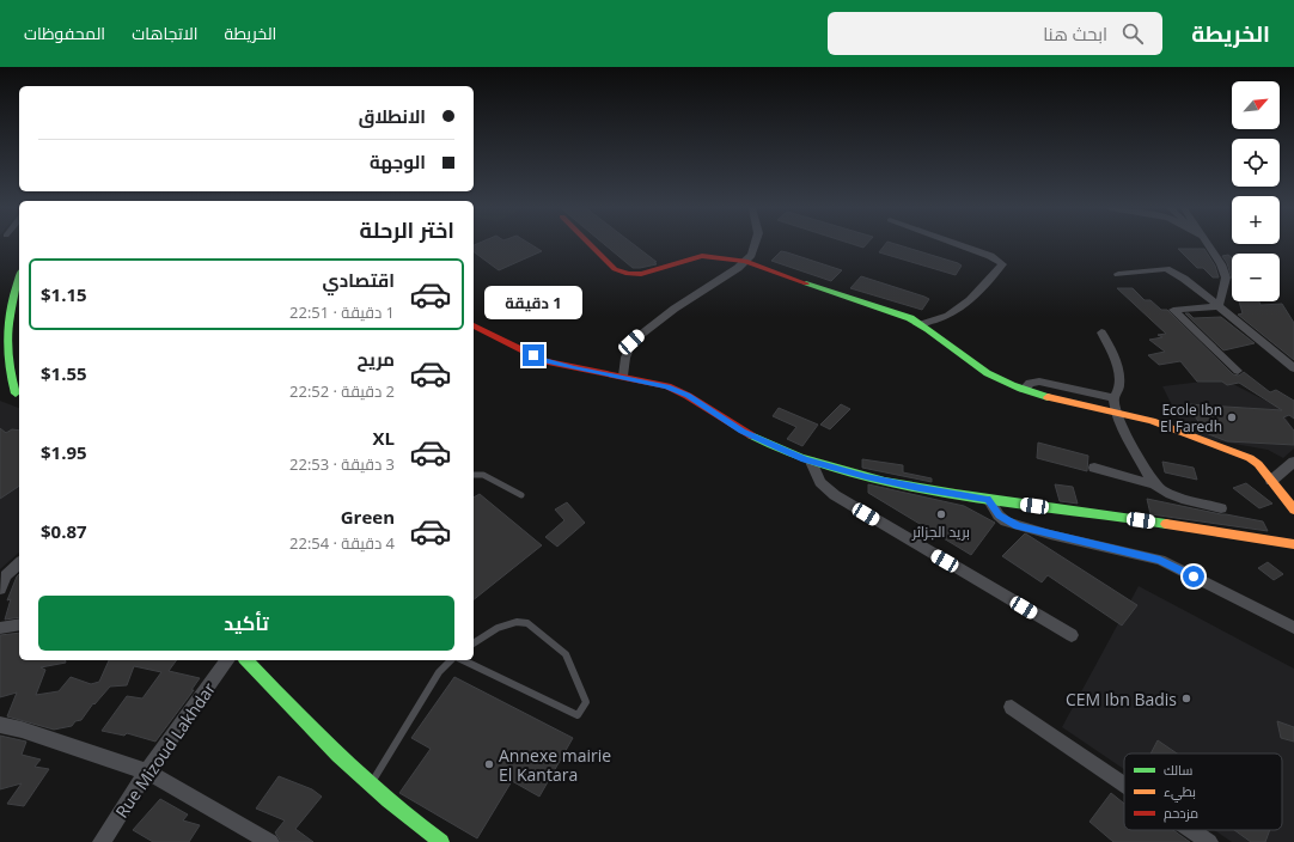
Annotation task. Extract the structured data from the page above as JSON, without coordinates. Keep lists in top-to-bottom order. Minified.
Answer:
{"streets":{"street":["Rue Mizoud Lakhdar"]},"places":["Ecole Ibn El Faredh","بريد الجزائر","CEM Ibn Badis","Annexe mairie El Kantara"],"legend":["سالك","بطيء","مزدحم"],"north":"top right","page":{"header":"الخريطة","search":"ابحث هنا","nav":["الخريطة","الاتجاهات","المحفوظات"],"map_buttons":["+","−"],"banner":["الانطلاق","الوجهة"],"heading":"اختر الرحلة","list":[{"name":"اقتصادي","note":"1 دقيقة · 22:51","value":"$1.15"},{"name":"مريح","note":"2 دقيقة · 22:52","value":"$1.55"},{"name":"XL","note":"3 دقيقة · 22:53","value":"$1.95"},{"name":"Green","note":"4 دقيقة · 22:54","value":"$0.87"}],"bubble":"1 دقيقة","buttons":"تأكيد"}}
